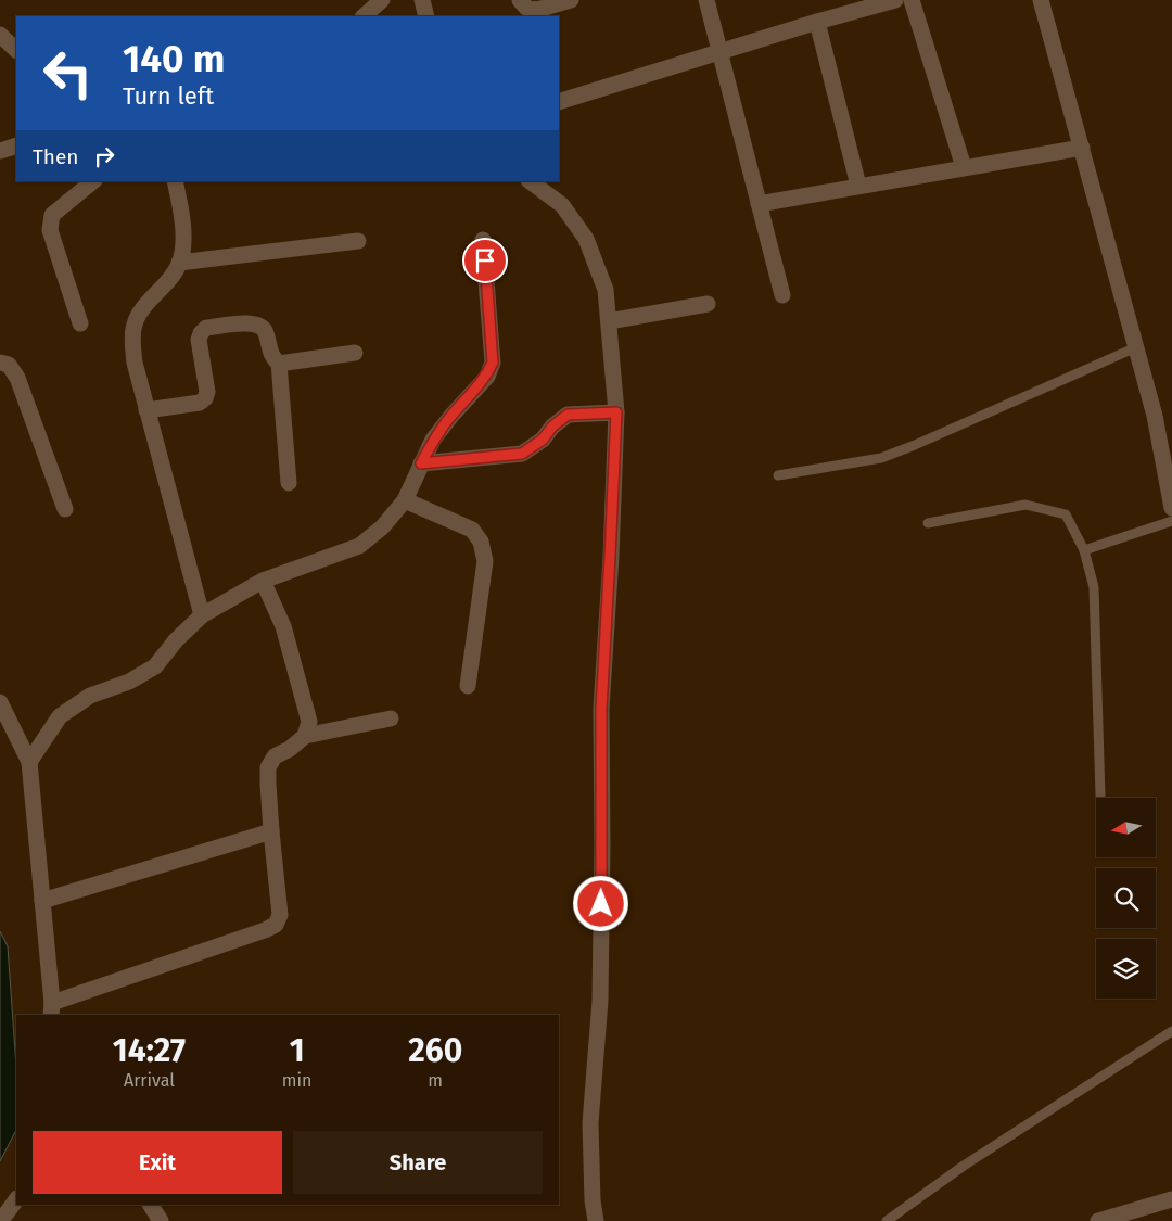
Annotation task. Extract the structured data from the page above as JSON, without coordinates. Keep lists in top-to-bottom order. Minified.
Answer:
{"north":"left","page":{"turn":["140 m","Turn left"],"then":"Then","eta":["14:27","Arrival","1","min","260","m"],"buttons":["Exit","Share"]}}
